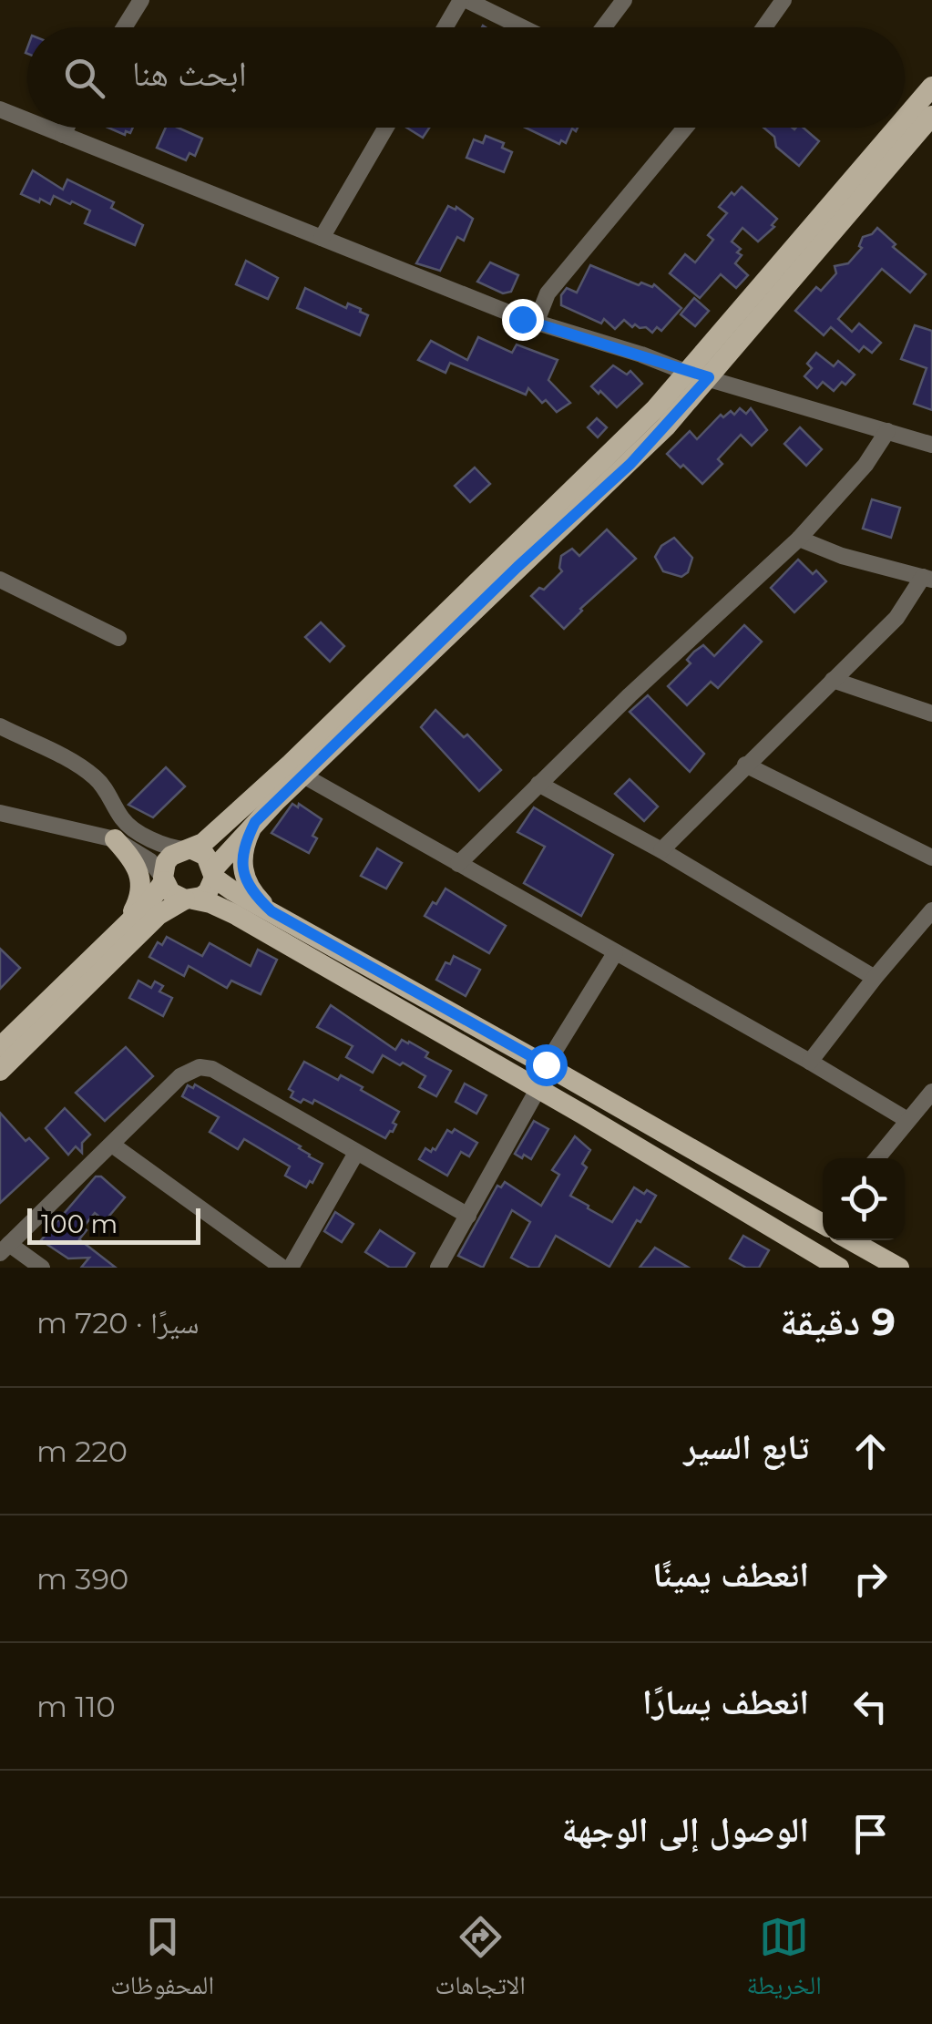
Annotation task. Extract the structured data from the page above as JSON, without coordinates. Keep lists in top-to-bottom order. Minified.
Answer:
{"scale_bar":"100 m","page":{"search":"ابحث هنا","scale":"100 m","heading":["9 دقيقة","سيرًا · 720 m"],"list":[["تابع السير","220 m"],["انعطف يمينًا","390 m"],["انعطف يسارًا","110 m"],"الوصول إلى الوجهة"],"nav":["الخريطة","الاتجاهات","المحفوظات"]}}
